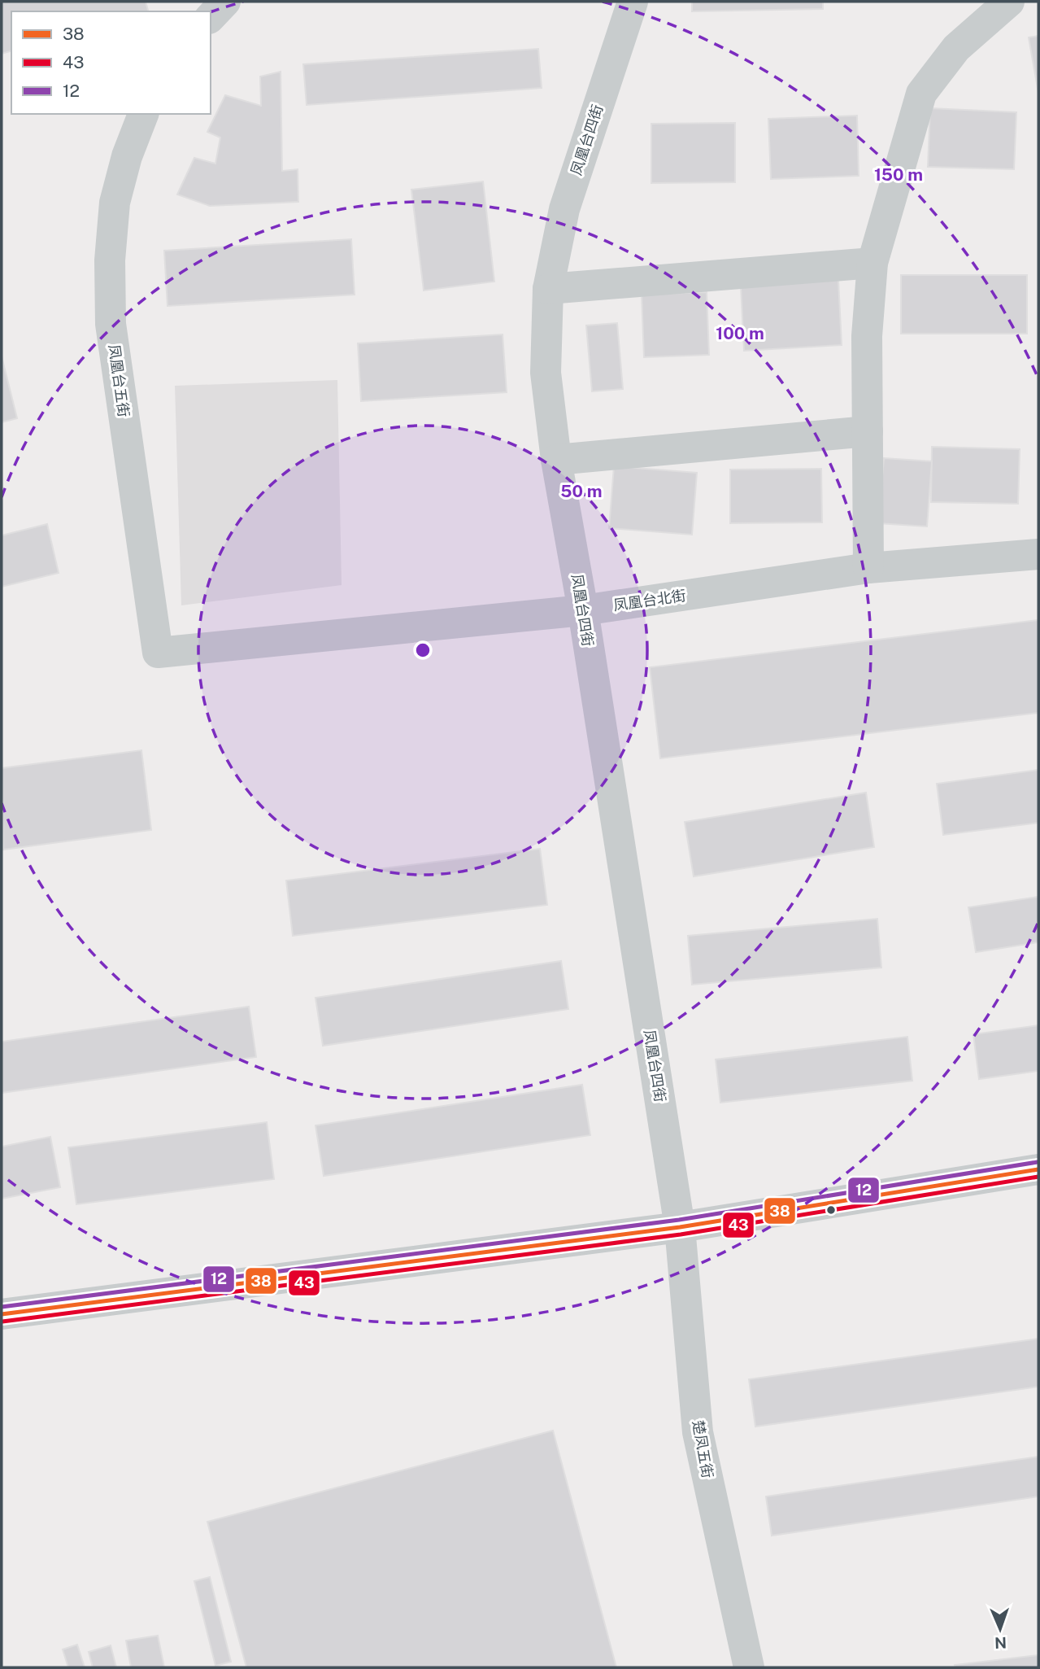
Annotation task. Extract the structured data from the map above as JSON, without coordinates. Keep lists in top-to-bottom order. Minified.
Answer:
{"streets":{"street":["凤凰台四街","凤凰台五街","凤凰台北街","楚凤五街"]},"crossings":[["凤凰台四街","凤凰台北街"],["凤凰台四街","楚凤五街"],["凤凰台五街","凤凰台北街"]],"lines":["transit line 12","transit line 38","transit line 43"],"legend":["38","43","12"],"north":"bottom","rings":["150 m","100 m","50 m"]}
